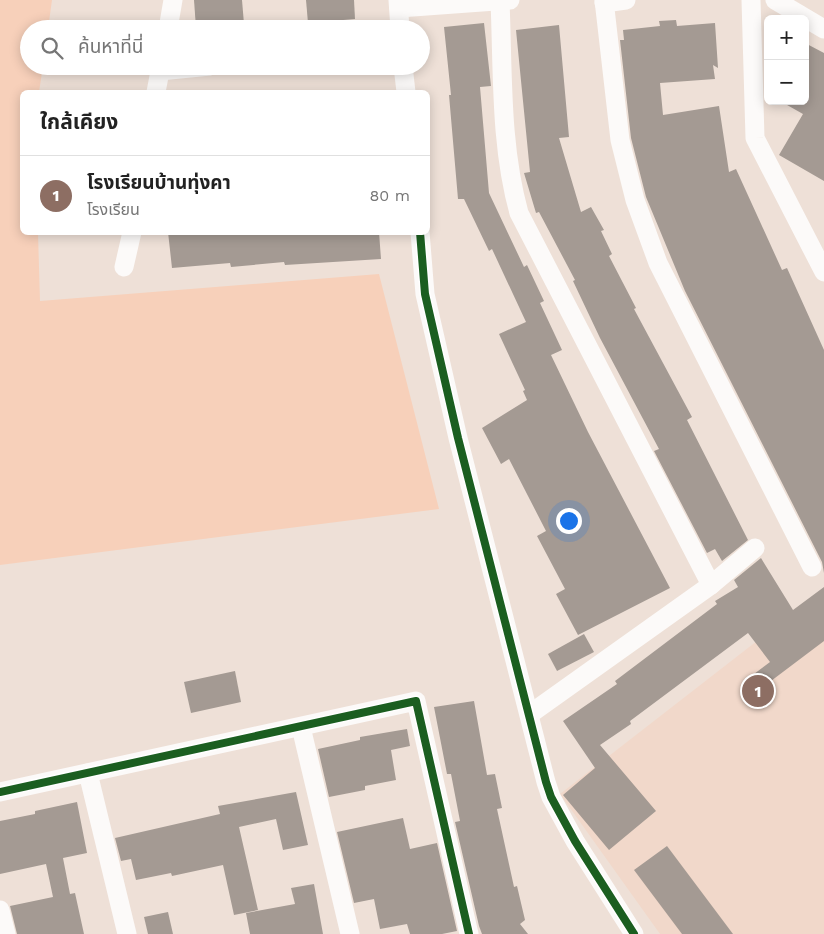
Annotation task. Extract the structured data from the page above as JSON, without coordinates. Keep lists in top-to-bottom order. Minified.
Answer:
{"page":{"map_buttons":["+","−"],"search":"ค้นหาที่นี่","heading":"ใกล้เคียง","list":[{"mark":"1","name":"โรงเรียนบ้านทุ่งคา","note":"โรงเรียน","value":"80 m"}],"pins":"1"}}
